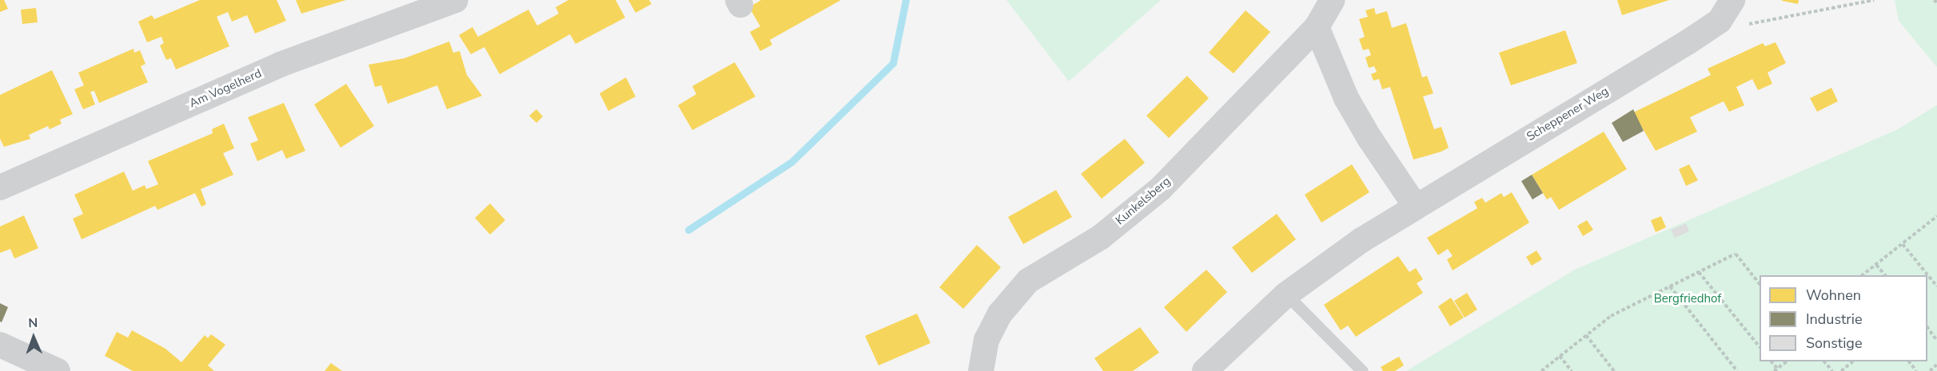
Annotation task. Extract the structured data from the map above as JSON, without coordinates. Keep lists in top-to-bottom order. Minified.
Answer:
{"streets":{"street":["Am Vogelherd","Scheppener Weg","Kunkelsberg"]},"parks":["Bergfriedhof"],"legend":["Wohnen","Industrie","Sonstige"],"north":"top"}
